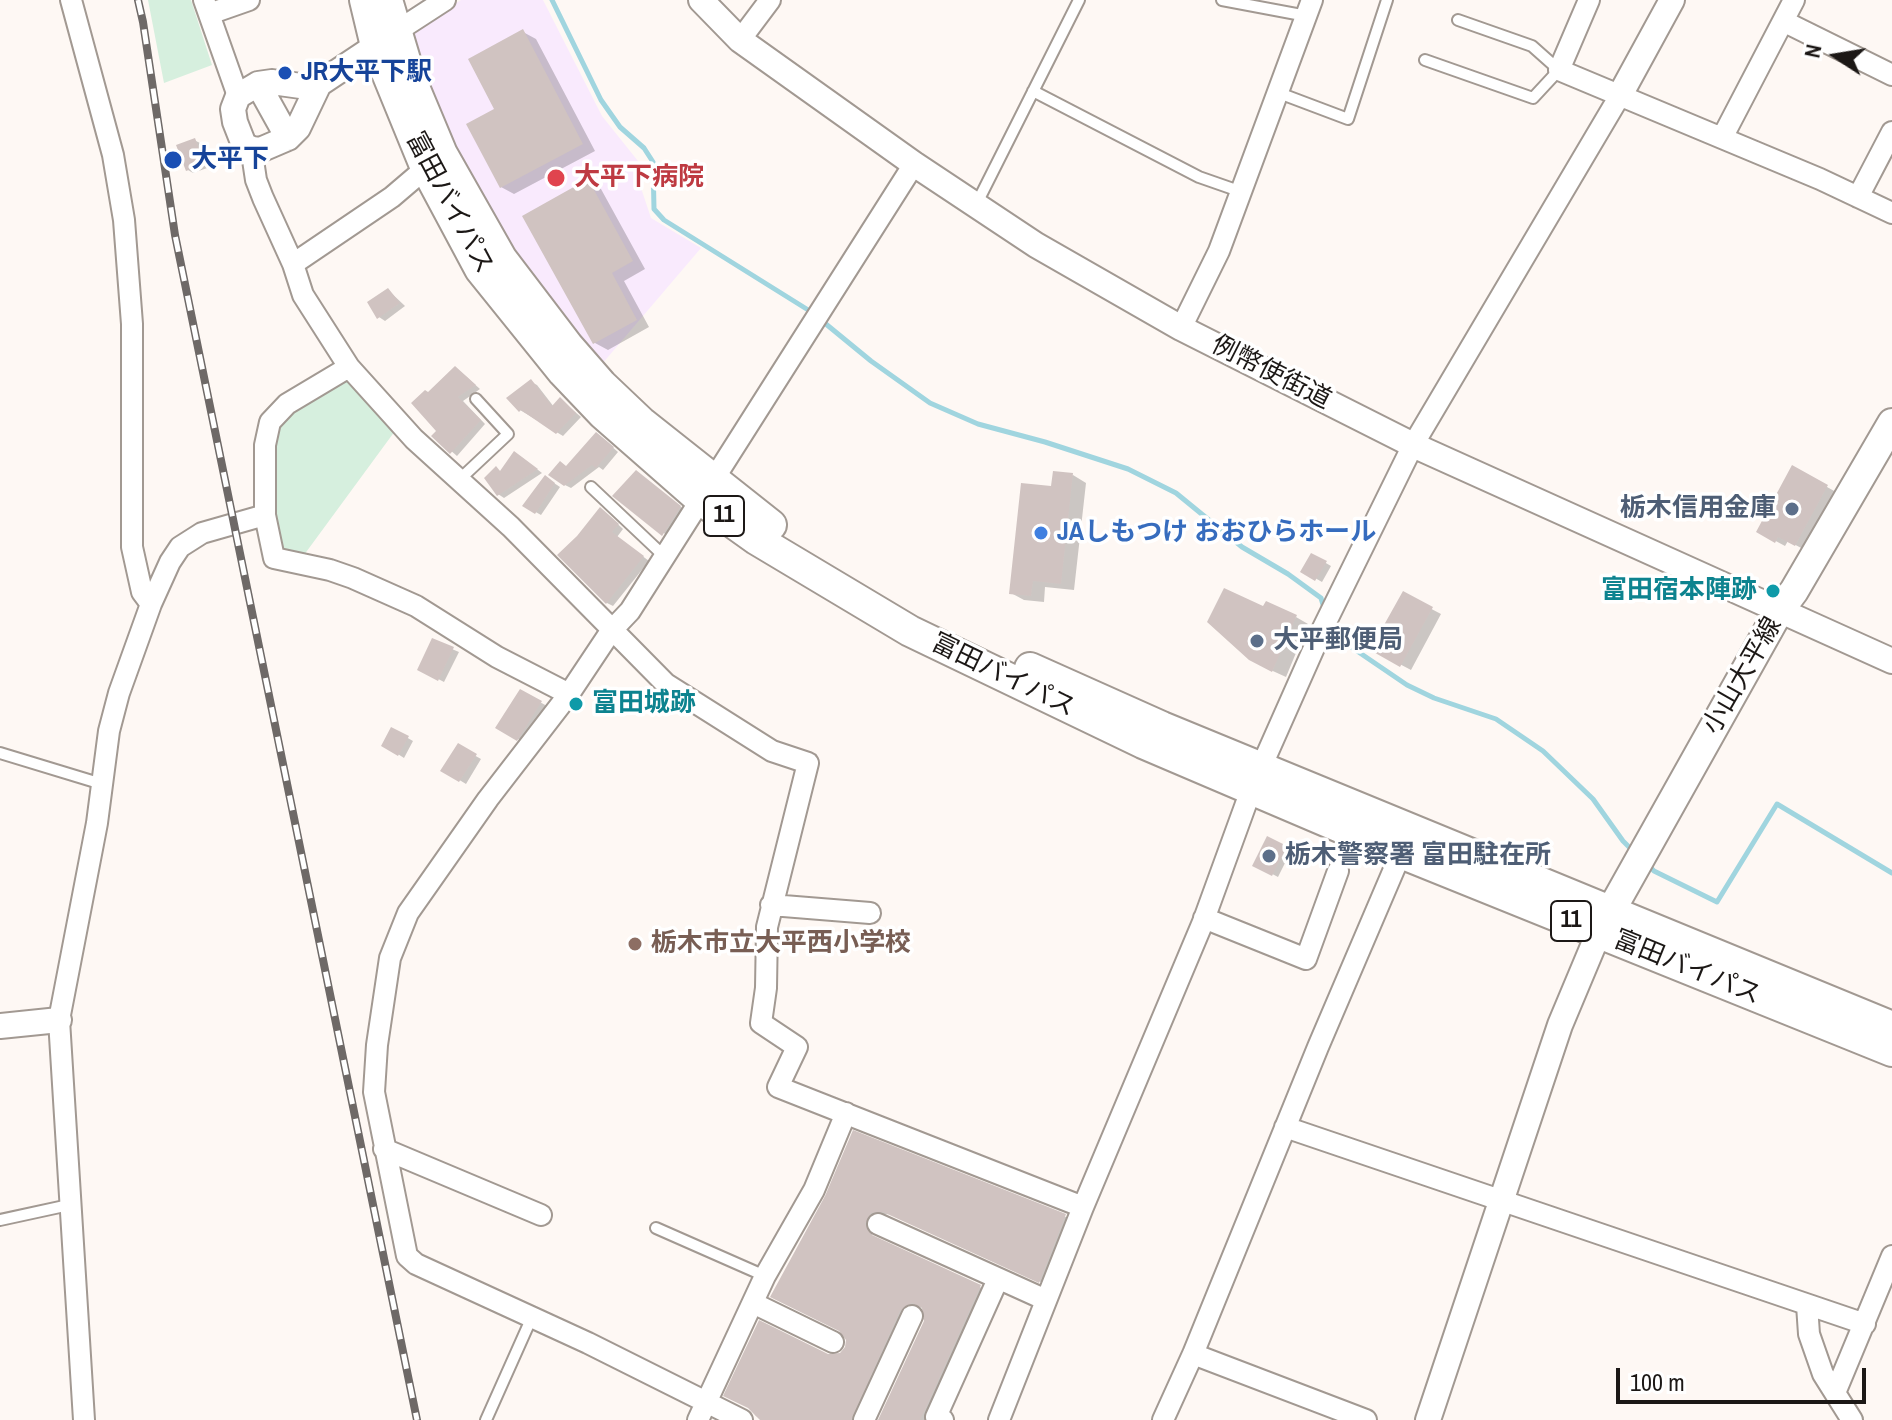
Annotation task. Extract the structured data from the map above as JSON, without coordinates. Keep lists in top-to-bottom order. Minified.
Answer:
{"streets":{"main road":["富田バイパス","11","小山大平線"],"street":["例幣使街道"]},"crossings":[["富田バイパス","小山大平線"],["例幣使街道","小山大平線"]],"places":["JR大平下駅","大平下","大平下病院","栃木信用金庫","JAしもつけ おおひらホール","富田宿本陣跡","大平郵便局","富田城跡","栃木警察署 富田駐在所","栃木市立大平西小学校"],"scale_bar":"100 m","north":"left"}
